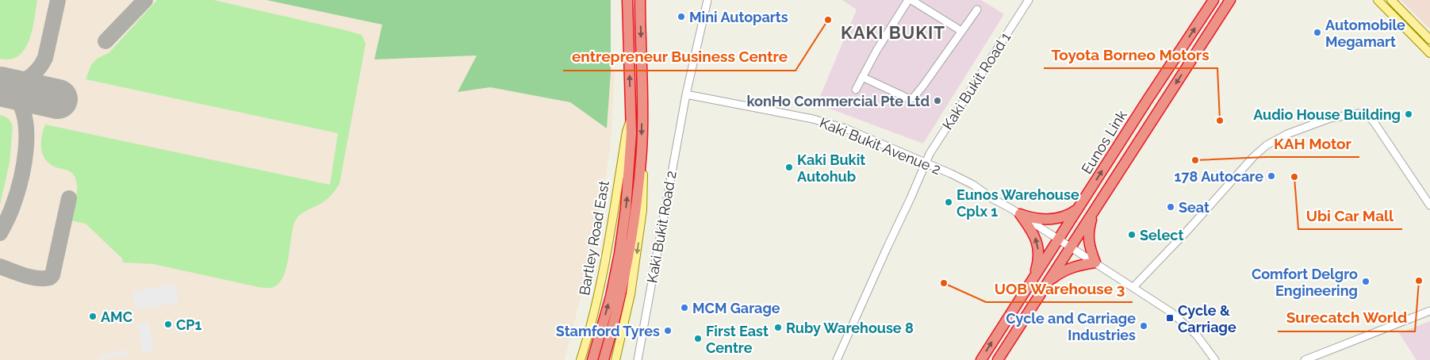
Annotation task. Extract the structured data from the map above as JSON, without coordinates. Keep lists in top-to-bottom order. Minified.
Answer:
{"streets":{"highway":["Eunos Link","Bartley Road East"],"street":["Kaki Bukit Road 1","Kaki Bukit Avenue 2","Kaki Bukit Road 2"]},"crossings":[["Kaki Bukit Road 1","Kaki Bukit Avenue 2"],["Eunos Link","Kaki Bukit Avenue 2"],["Kaki Bukit Avenue 2","Kaki Bukit Road 2"]],"districts":["KAKI BUKIT"],"places":{"other":["Mini Autoparts","entrepreneur Business Centre","Automobile Megamart","konHo Commercial Pte Ltd","Audio House Building","Toyota Borneo Motors","KAH Motor","Kaki Bukit Autohub","178 Autocare","Ubi Car Mall","Eunos Warehouse Cplx 1","Seat","Select","Surecatch World","Comfort Delgro Engineering","UOB Warehouse 3","MCM Garage","AMC","CP1","Cycle and Carriage Industries","Ruby Warehouse 8","Stamford Tyres","First East Centre"],"transit":["Cycle & Carriage"]}}
